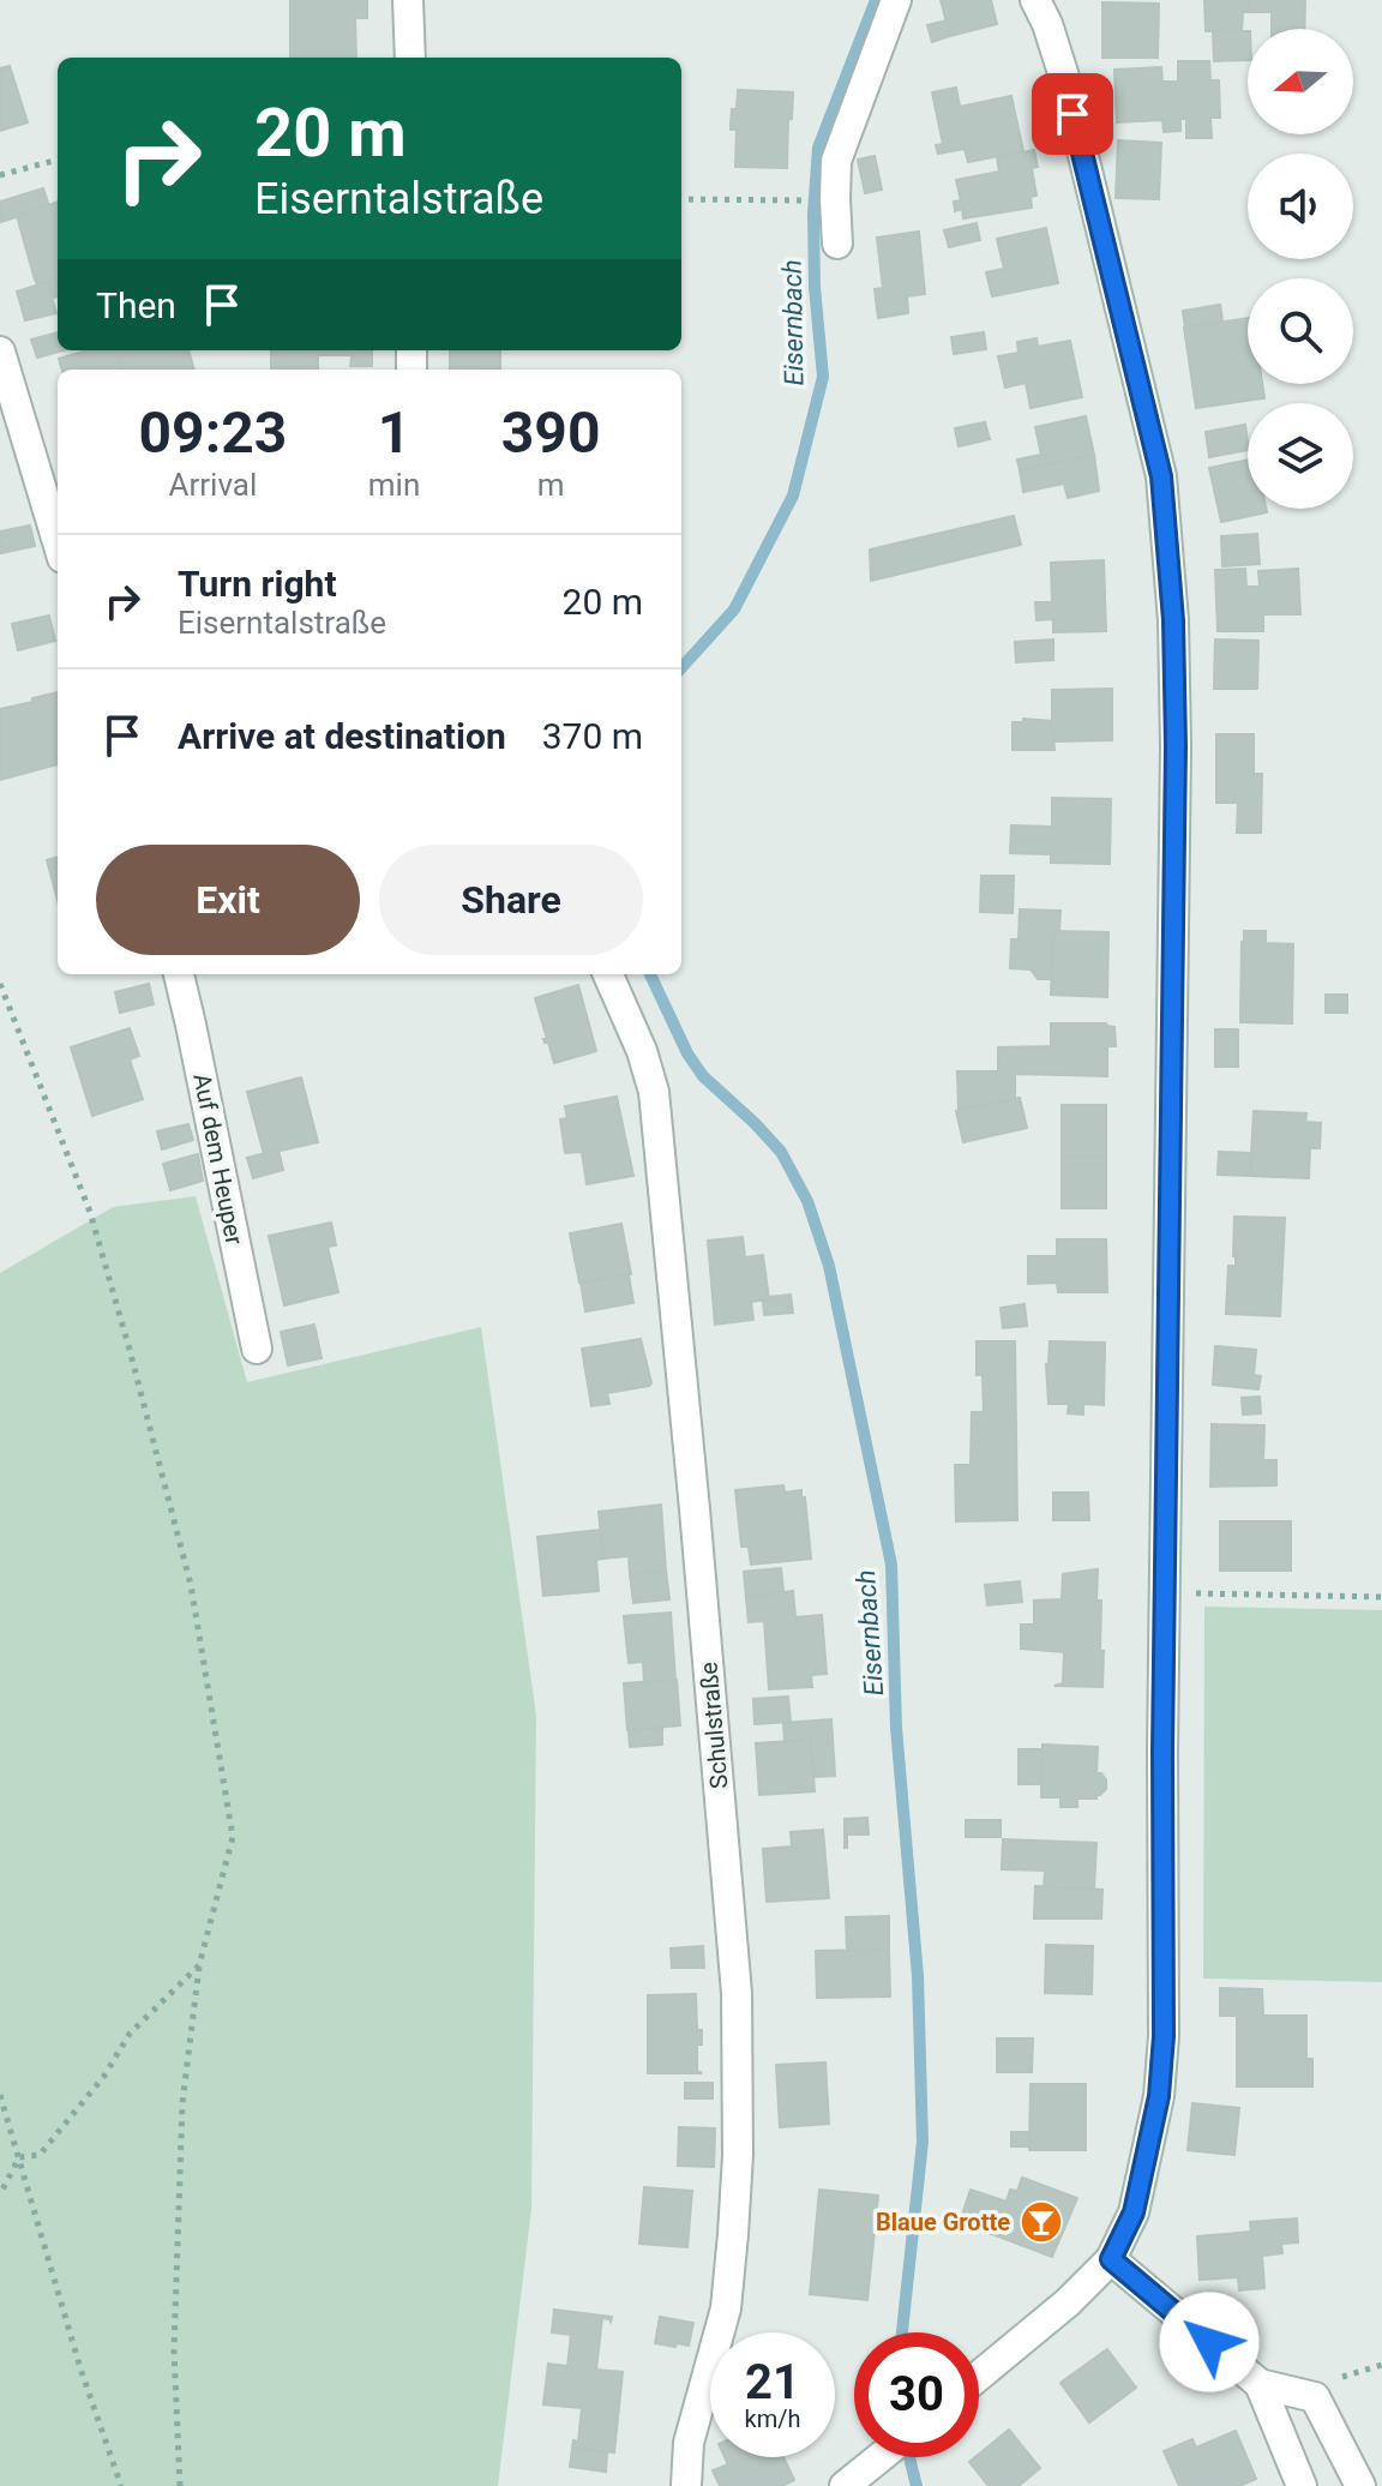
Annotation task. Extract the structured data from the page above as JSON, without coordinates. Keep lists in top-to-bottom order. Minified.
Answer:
{"streets":{"street":["Auf dem Heuper","Schulstraße"]},"water":["Eisernbach"],"places":{"bar":["Blaue Grotte"]},"north":"left","page":{"turn":["20 m","Eiserntalstraße"],"then":"Then","eta":["09:23","Arrival","1","min","390","m"],"list":[{"name":"Turn right","note":"Eiserntalstraße","value":"20 m"},{"name":"Arrive at destination","value":"370 m"}],"buttons":["Exit","Share"],"speed":"21 km/h","limit":"30"}}
